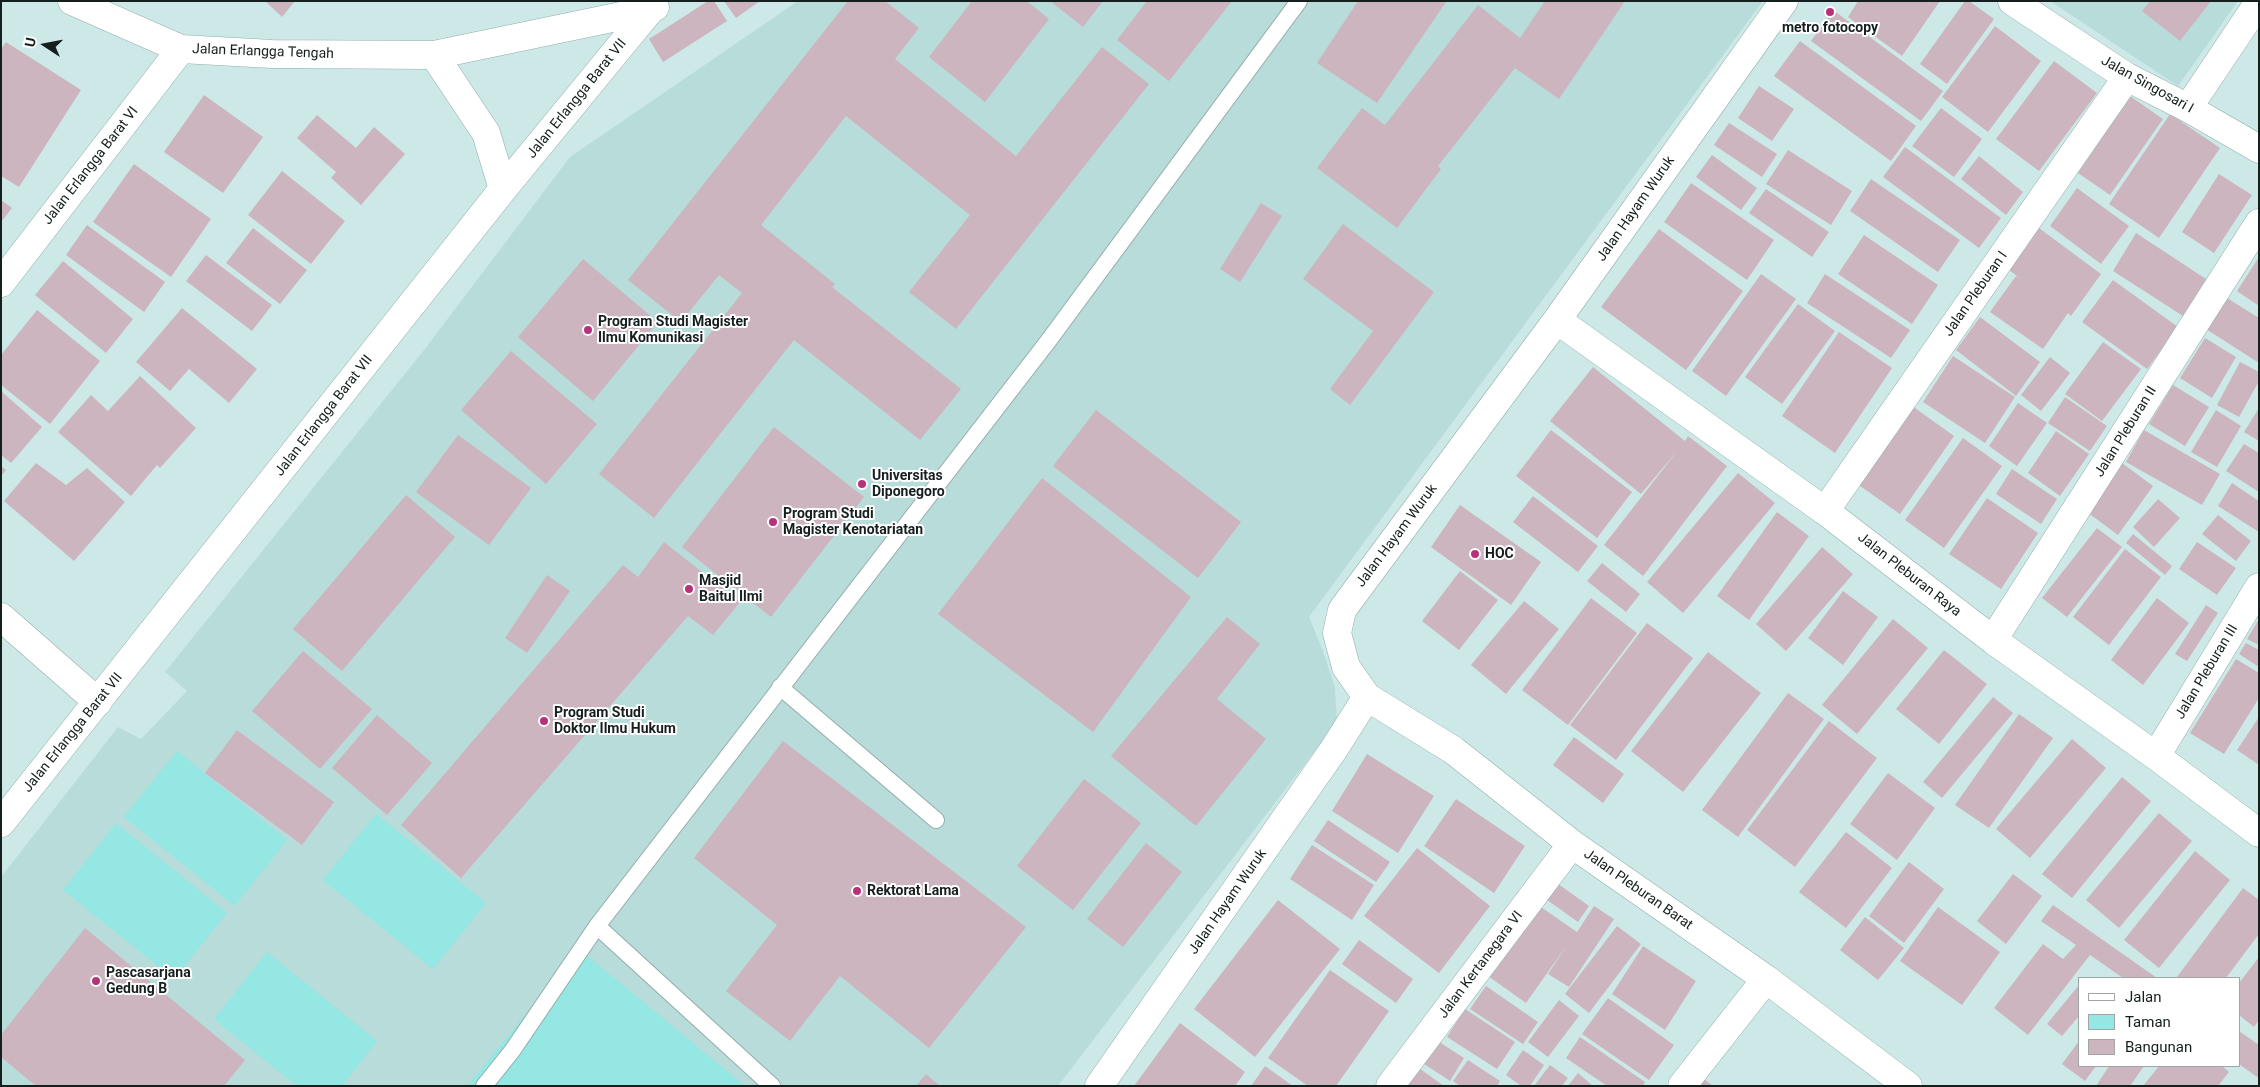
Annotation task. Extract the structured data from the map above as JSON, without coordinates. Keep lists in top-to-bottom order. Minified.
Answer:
{"streets":{"street":["Jalan Erlangga Tengah","Jalan Singosari I","Jalan Erlangga Barat VII","Jalan Erlangga Barat VI","Jalan Hayam Wuruk","Jalan Pleburan I","Jalan Pleburan II","Jalan Pleburan Raya","Jalan Pleburan III","Jalan Pleburan Barat","Jalan Kertanegara VI"]},"crossings":[["Jalan Erlangga Tengah","Jalan Erlangga Barat VII"],["Jalan Erlangga Tengah","Jalan Erlangga Barat VI"],["Jalan Singosari I","Jalan Pleburan I"],["Jalan Hayam Wuruk","Jalan Pleburan Raya"],["Jalan Hayam Wuruk","Jalan Pleburan Barat"],["Jalan Pleburan I","Jalan Pleburan Raya"],["Jalan Pleburan II","Jalan Pleburan Raya"],["Jalan Pleburan Raya","Jalan Pleburan III"],["Jalan Pleburan Barat","Jalan Kertanegara VI"]],"places":["metro fotocopy","Program Studi Magister Ilmu Komunikasi","Universitas Diponegoro","Program Studi Magister Kenotariatan","HOC","Masjid Baitul Ilmi","Program Studi Doktor Ilmu Hukum","Rektorat Lama","Pascasarjana Gedung B"],"legend":["Jalan","Taman","Bangunan"],"north":"left"}
